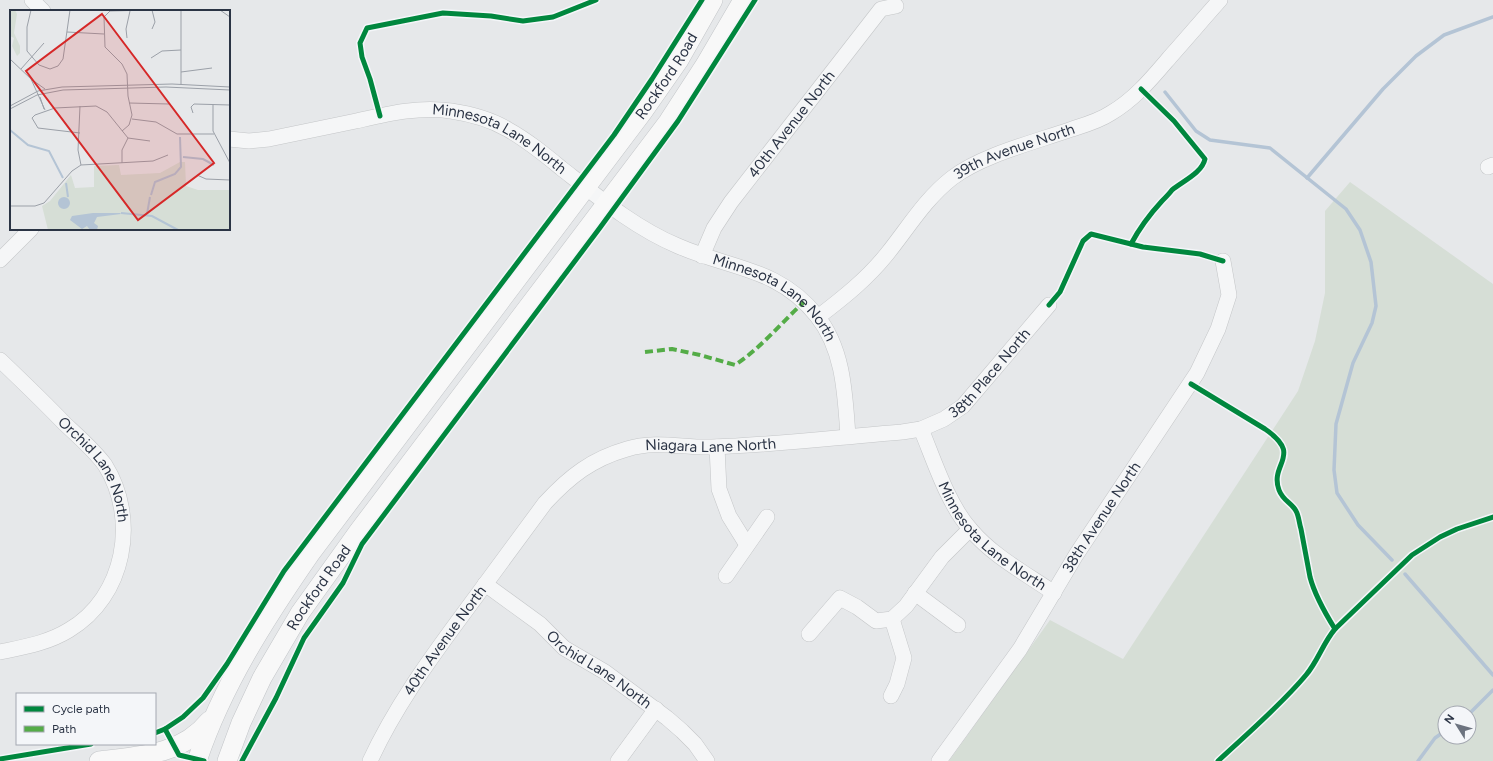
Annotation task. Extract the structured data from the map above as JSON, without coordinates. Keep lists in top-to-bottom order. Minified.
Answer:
{"streets":{"main road":["Rockford Road"],"street":["40th Avenue North","Minnesota Lane North","39th Avenue North","38th Place North","Niagara Lane North","Orchid Lane North","38th Avenue North"]},"crossings":[["Rockford Road","Minnesota Lane North"],["40th Avenue North","Minnesota Lane North"],["40th Avenue North","Niagara Lane North"],["40th Avenue North","Orchid Lane North"],["Minnesota Lane North","39th Avenue North"],["Minnesota Lane North","38th Place North"],["Minnesota Lane North","Niagara Lane North"],["Minnesota Lane North","38th Avenue North"],["38th Place North","Niagara Lane North"]],"legend":["Cycle path","Path"],"north":"top left"}
